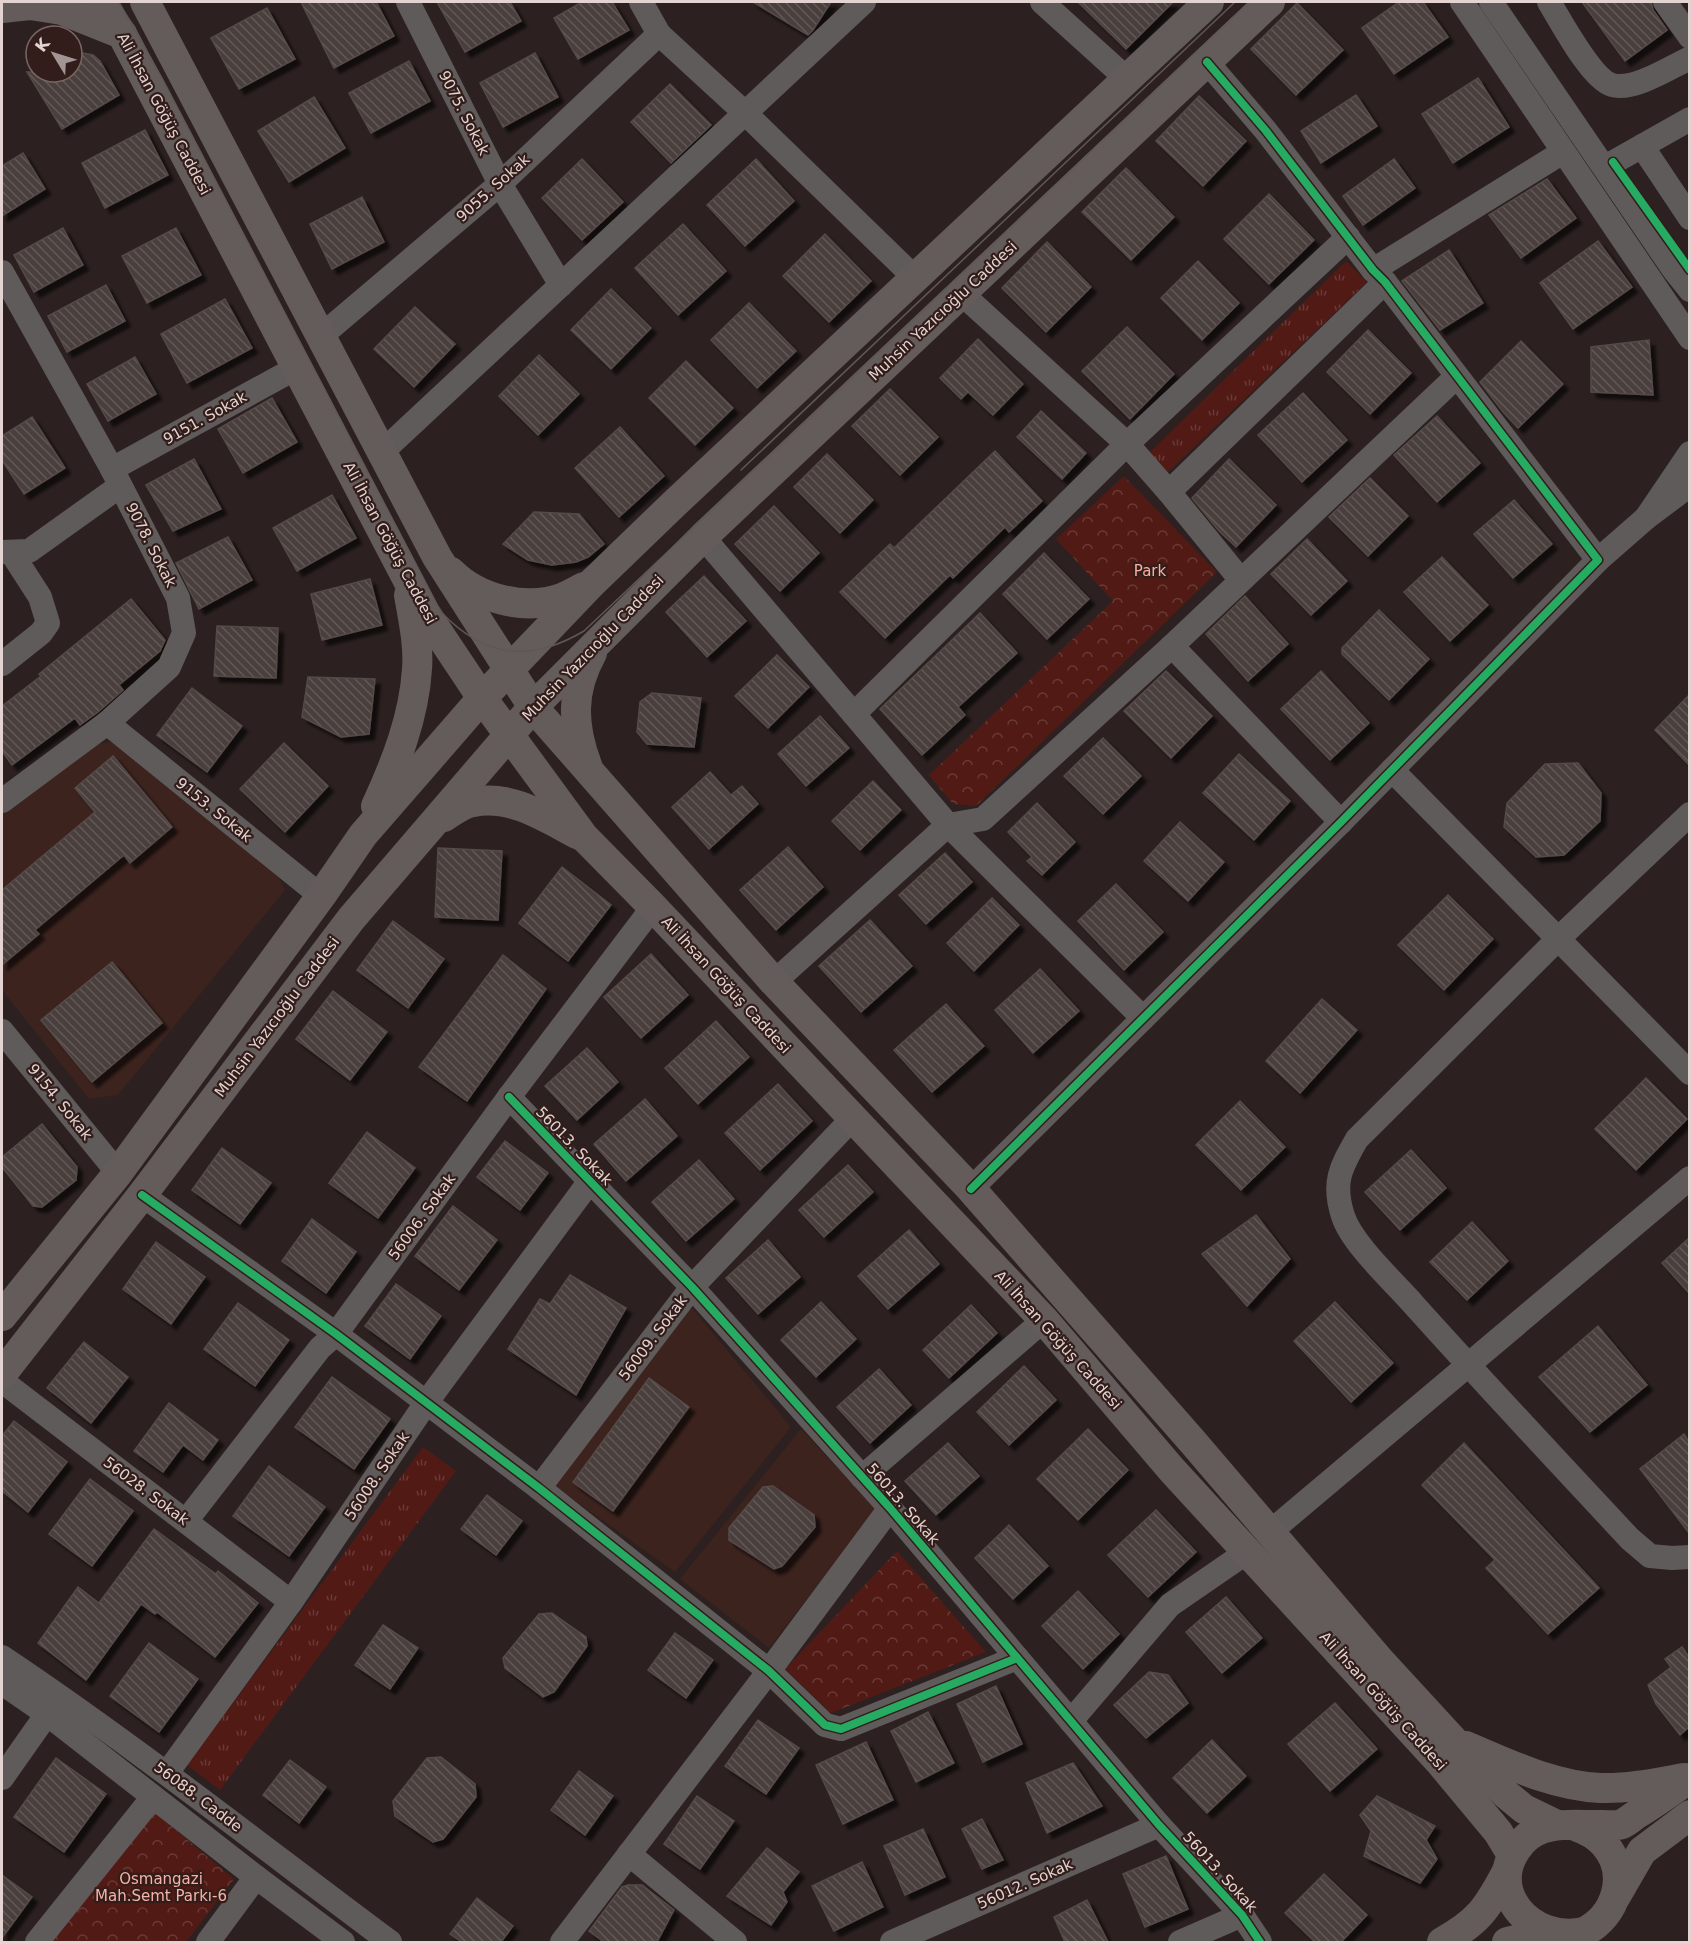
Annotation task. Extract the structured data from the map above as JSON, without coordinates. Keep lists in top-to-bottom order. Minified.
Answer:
{"streets":{"main road":["Ali İhsan Göğüş Caddesi","Muhsin Yazıcıoğlu Caddesi"],"street":["9075. Sokak","9055. Sokak","9151. Sokak","9078. Sokak","9153. Sokak","9154. Sokak","56013. Sokak","56006. Sokak","56009. Sokak","56008. Sokak","56028. Sokak","56088. Cadde","56012. Sokak"]},"crossings":[["9075. Sokak","9055. Sokak"],["Ali İhsan Göğüş Caddesi","9055. Sokak"],["Ali İhsan Göğüş Caddesi","Muhsin Yazıcıoğlu Caddesi"],["Ali İhsan Göğüş Caddesi","9151. Sokak"],["Ali İhsan Göğüş Caddesi","56006. Sokak"],["Ali İhsan Göğüş Caddesi","56009. Sokak"],["9151. Sokak","9078. Sokak"],["9078. Sokak","9153. Sokak"],["56013. Sokak","56006. Sokak"],["56013. Sokak","56009. Sokak"],["56013. Sokak","56008. Sokak"],["56013. Sokak","56012. Sokak"],["56006. Sokak","56028. Sokak"],["56008. Sokak","56028. Sokak"],["56008. Sokak","56088. Cadde"]],"parks":["Park","Osmangazi Mah.Semt Parkı-6"],"north":"top left"}
